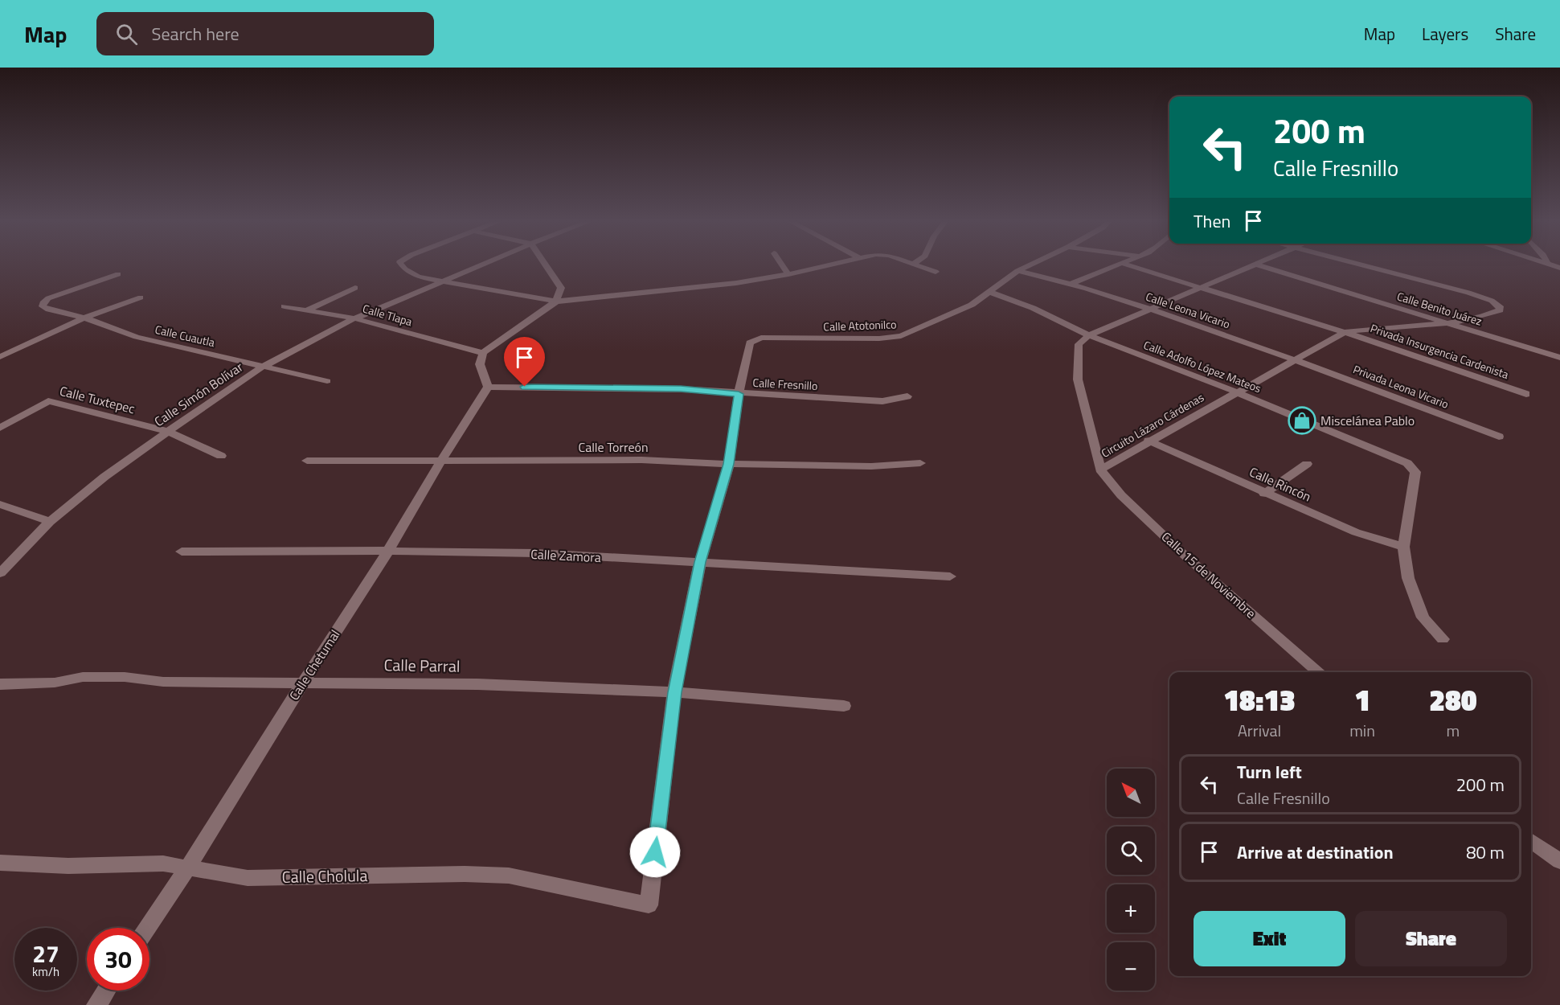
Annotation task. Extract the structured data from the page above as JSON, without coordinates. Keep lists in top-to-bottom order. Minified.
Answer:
{"streets":{"street":["Calle Benito Juárez","Calle Leona Vicario","Calle Tlapa","Calle Atotonilco","Calle Cuautla","Privada Insurgencia Cardenista","Calle Adolfo López Mateos","Calle Fresnillo","Privada Leona Vicario","Calle Simón Bolívar","Calle Tuxtepec","Circuito Lázaro Cárdenas","Calle Torreón","Calle Rincón","Calle Zamora","Calle 15 de Noviembre","Calle Chetumal","Calle Parral","Calle Cholula"]},"crossings":[["Calle Benito Juárez","Circuito Lázaro Cárdenas"],["Calle Leona Vicario","Calle Atotonilco"],["Calle Leona Vicario","Privada Leona Vicario"],["Calle Leona Vicario","Circuito Lázaro Cárdenas"],["Calle Tlapa","Calle Simón Bolívar"],["Calle Atotonilco","Calle Adolfo López Mateos"],["Calle Atotonilco","Calle Fresnillo"],["Calle Cuautla","Calle Simón Bolívar"],["Privada Insurgencia Cardenista","Circuito Lázaro Cárdenas"],["Calle Adolfo López Mateos","Circuito Lázaro Cárdenas"],["Calle Adolfo López Mateos","Calle Rincón"],["Calle Fresnillo","Calle Chetumal"],["Privada Leona Vicario","Circuito Lázaro Cárdenas"],["Calle Simón Bolívar","Calle Tuxtepec"],["Circuito Lázaro Cárdenas","Calle Rincón"],["Circuito Lázaro Cárdenas","Calle 15 de Noviembre"],["Calle Torreón","Calle Chetumal"],["Calle Zamora","Calle Chetumal"],["Calle Chetumal","Calle Parral"],["Calle Chetumal","Calle Cholula"],["Calle Parral","Calle Cholula"]],"places":{"shop":["Miscelánea Pablo"]},"north":"top left","page":{"header":"Map","search":"Search here","nav":["Map","Layers","Share"],"turn":["200 m","Calle Fresnillo"],"then":"Then","eta":["18:13","Arrival","1","min","280","m"],"list":[{"name":"Turn left","note":"Calle Fresnillo","value":"200 m"},{"name":"Arrive at destination","value":"80 m"}],"map_buttons":["+","−"],"buttons":["Exit","Share"],"speed":"27 km/h","limit":"30"}}
